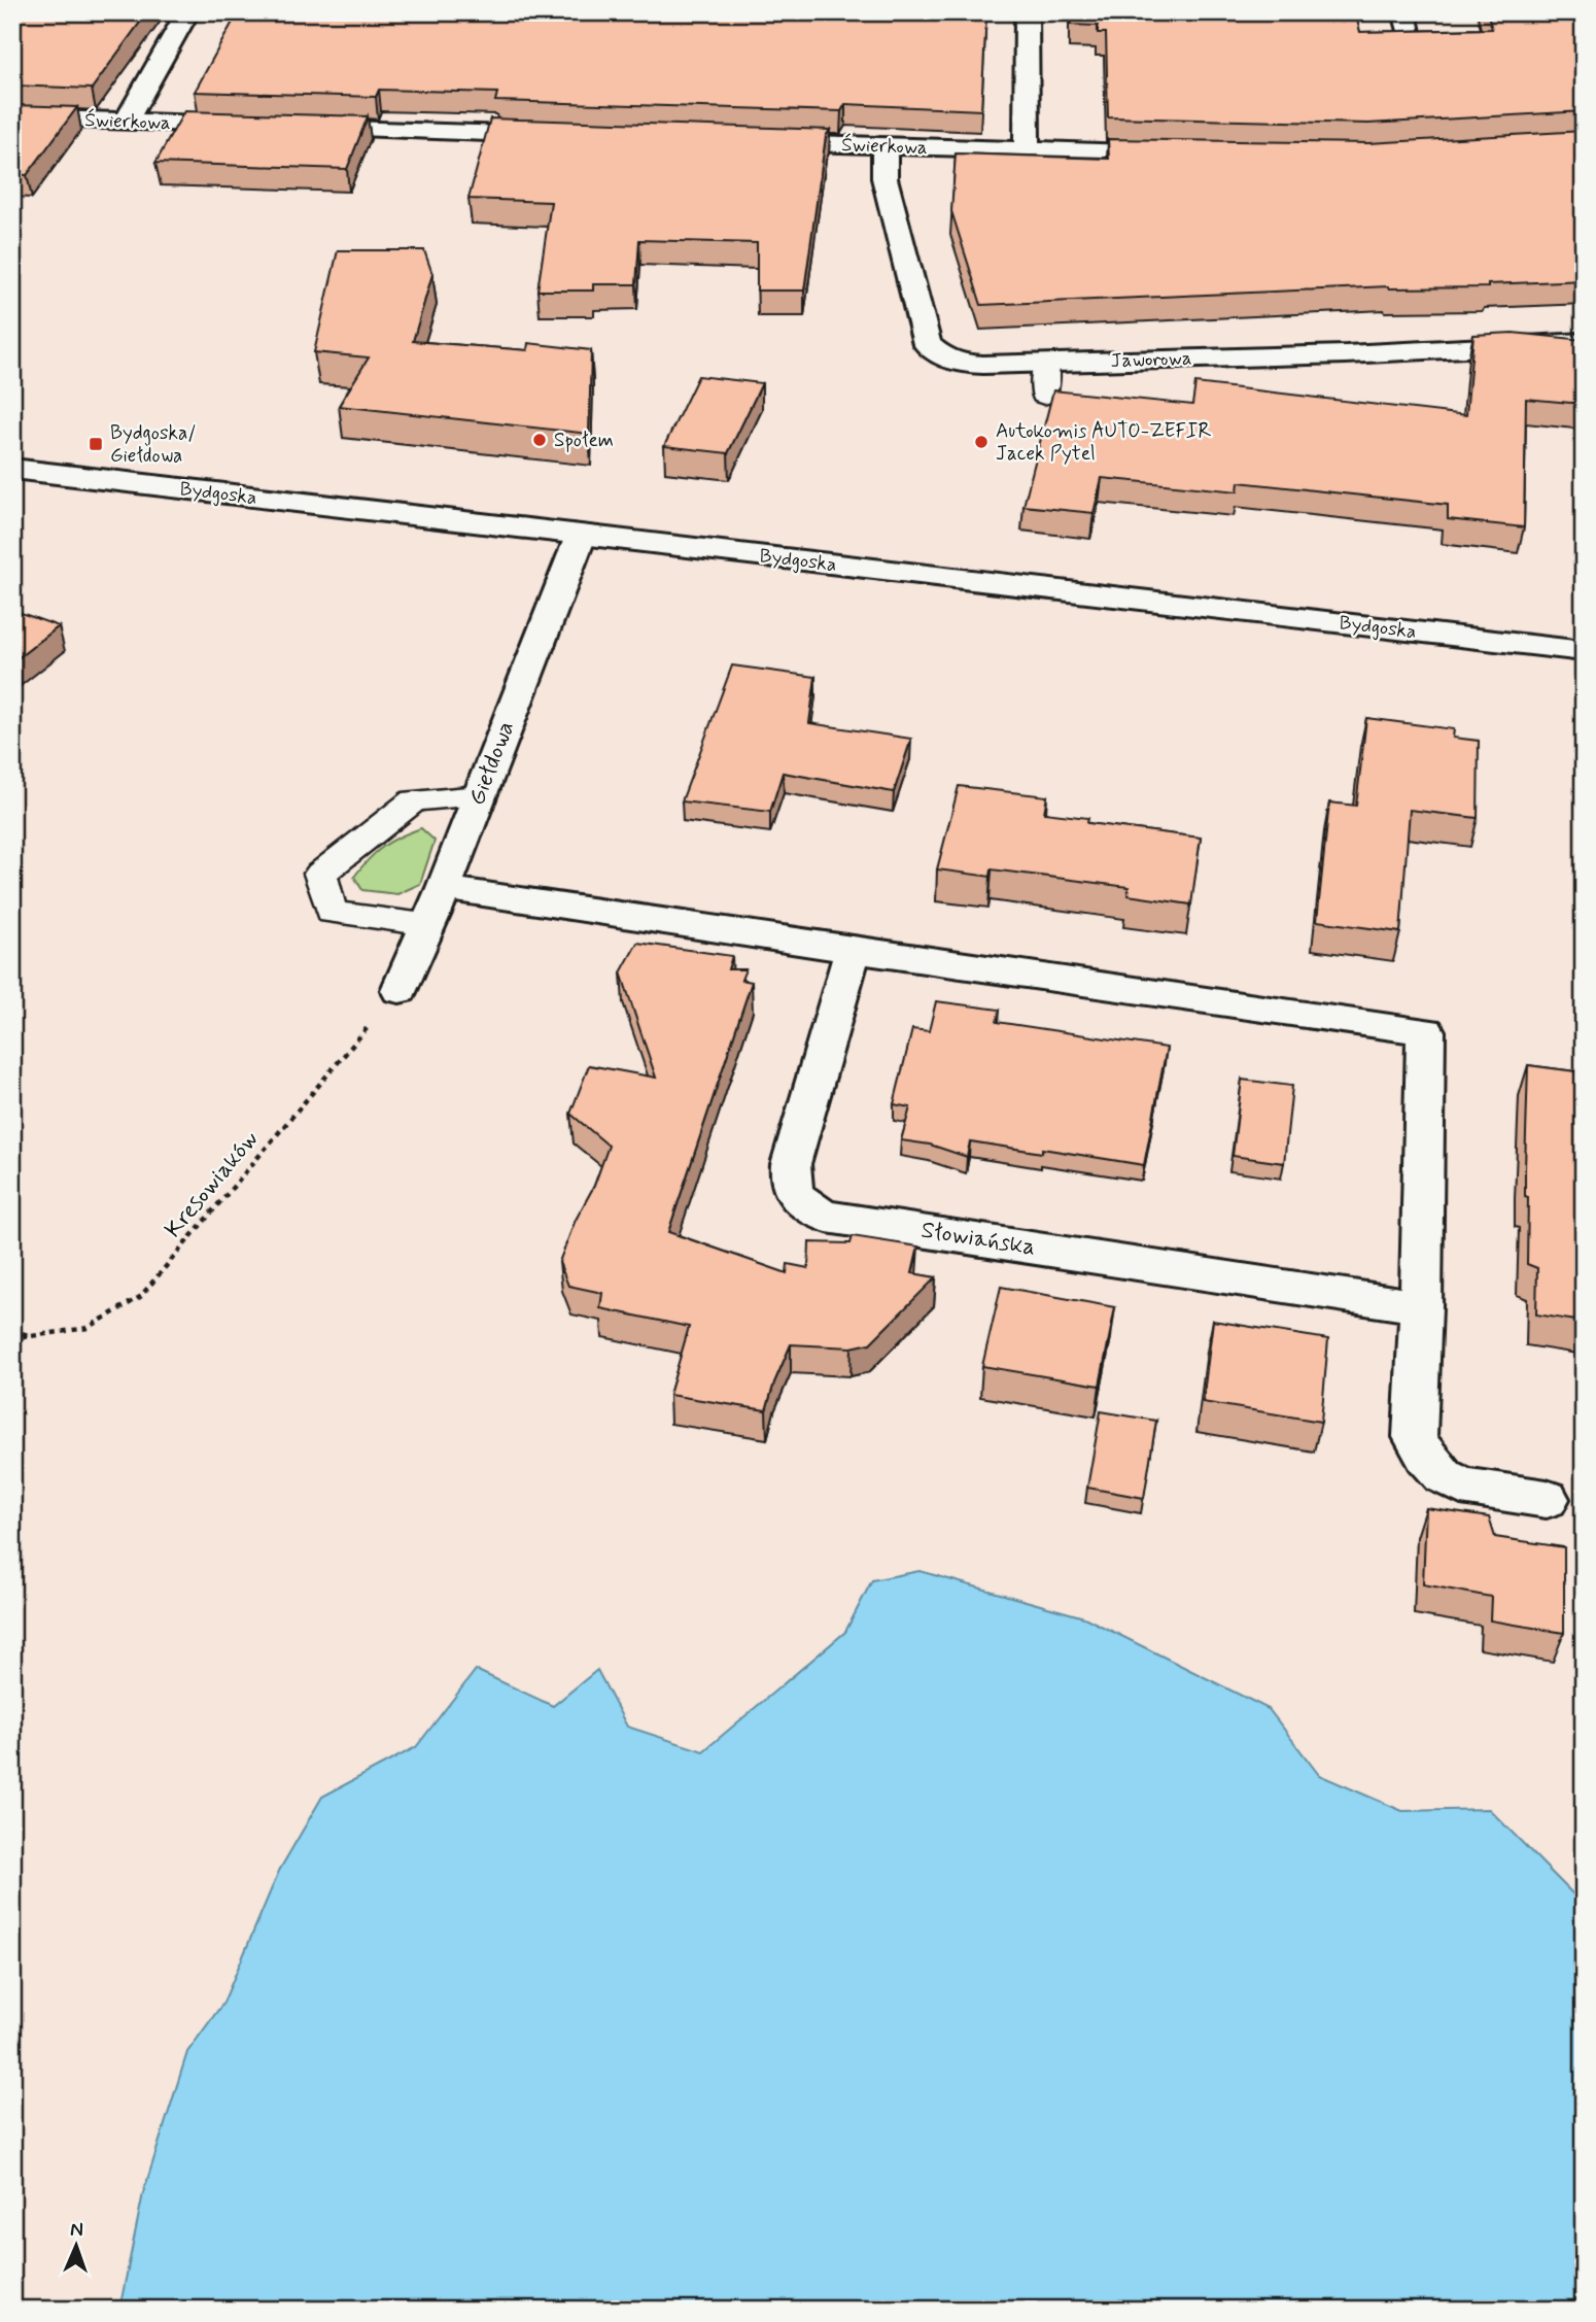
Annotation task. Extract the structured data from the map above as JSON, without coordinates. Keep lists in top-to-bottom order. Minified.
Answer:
{"streets":{"street":["Świerkowa","Jaworowa","Bydgoska","Giełdowa","Słowiańska"],"path":["Kresowiaków"]},"crossings":[["Świerkowa","Jaworowa"],["Bydgoska","Giełdowa"],["Giełdowa","Kresowiaków"]],"places":{"other":["Społem","Autokomis AUTO-ZEFIR Jacek Pytel"],"transit":["Bydgoska/ Giełdowa"]},"north":"top"}
